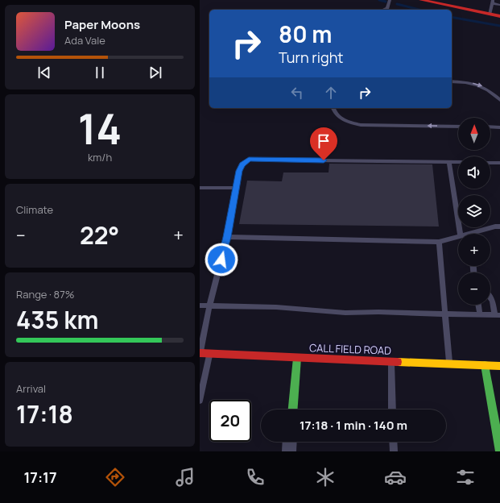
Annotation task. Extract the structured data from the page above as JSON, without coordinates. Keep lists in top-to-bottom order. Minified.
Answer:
{"streets":{"main road":["CALL FIELD ROAD"]},"north":"top","page":{"turn":["80 m","Turn right"],"song":["Paper Moons","Ada Vale"],"tile":[["14","km/h"],"Climate",["Range · 87%","435 km"],["Arrival","17:18"]],"map_buttons":["+","−"],"heat":["−","22°","+"],"limit":"20","trip":"17:18 · 1 min · 140 m","tabs":"17:17"}}
